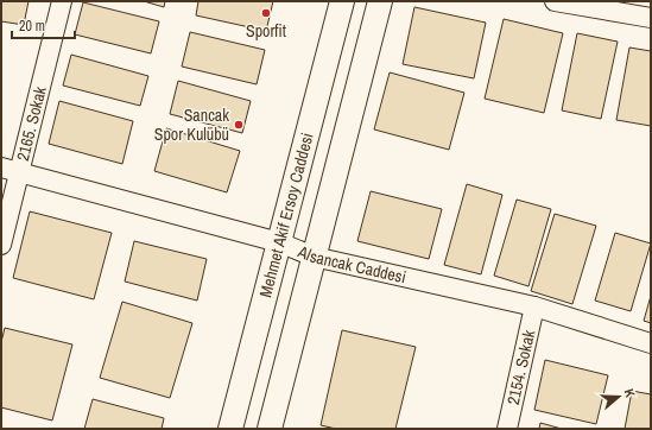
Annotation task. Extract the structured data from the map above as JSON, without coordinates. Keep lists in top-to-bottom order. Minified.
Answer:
{"streets":{"street":["2165. Sokak","Mehmet Akif Ersoy Caddesi","Alsancak Caddesi","2154. Sokak"]},"crossings":[["2165. Sokak","Alsancak Caddesi"],["Mehmet Akif Ersoy Caddesi","Alsancak Caddesi"],["Alsancak Caddesi","2154. Sokak"]],"places":["Sporfit","Sancak Spor Kulübü"],"scale_bar":"20 m","north":"right"}
